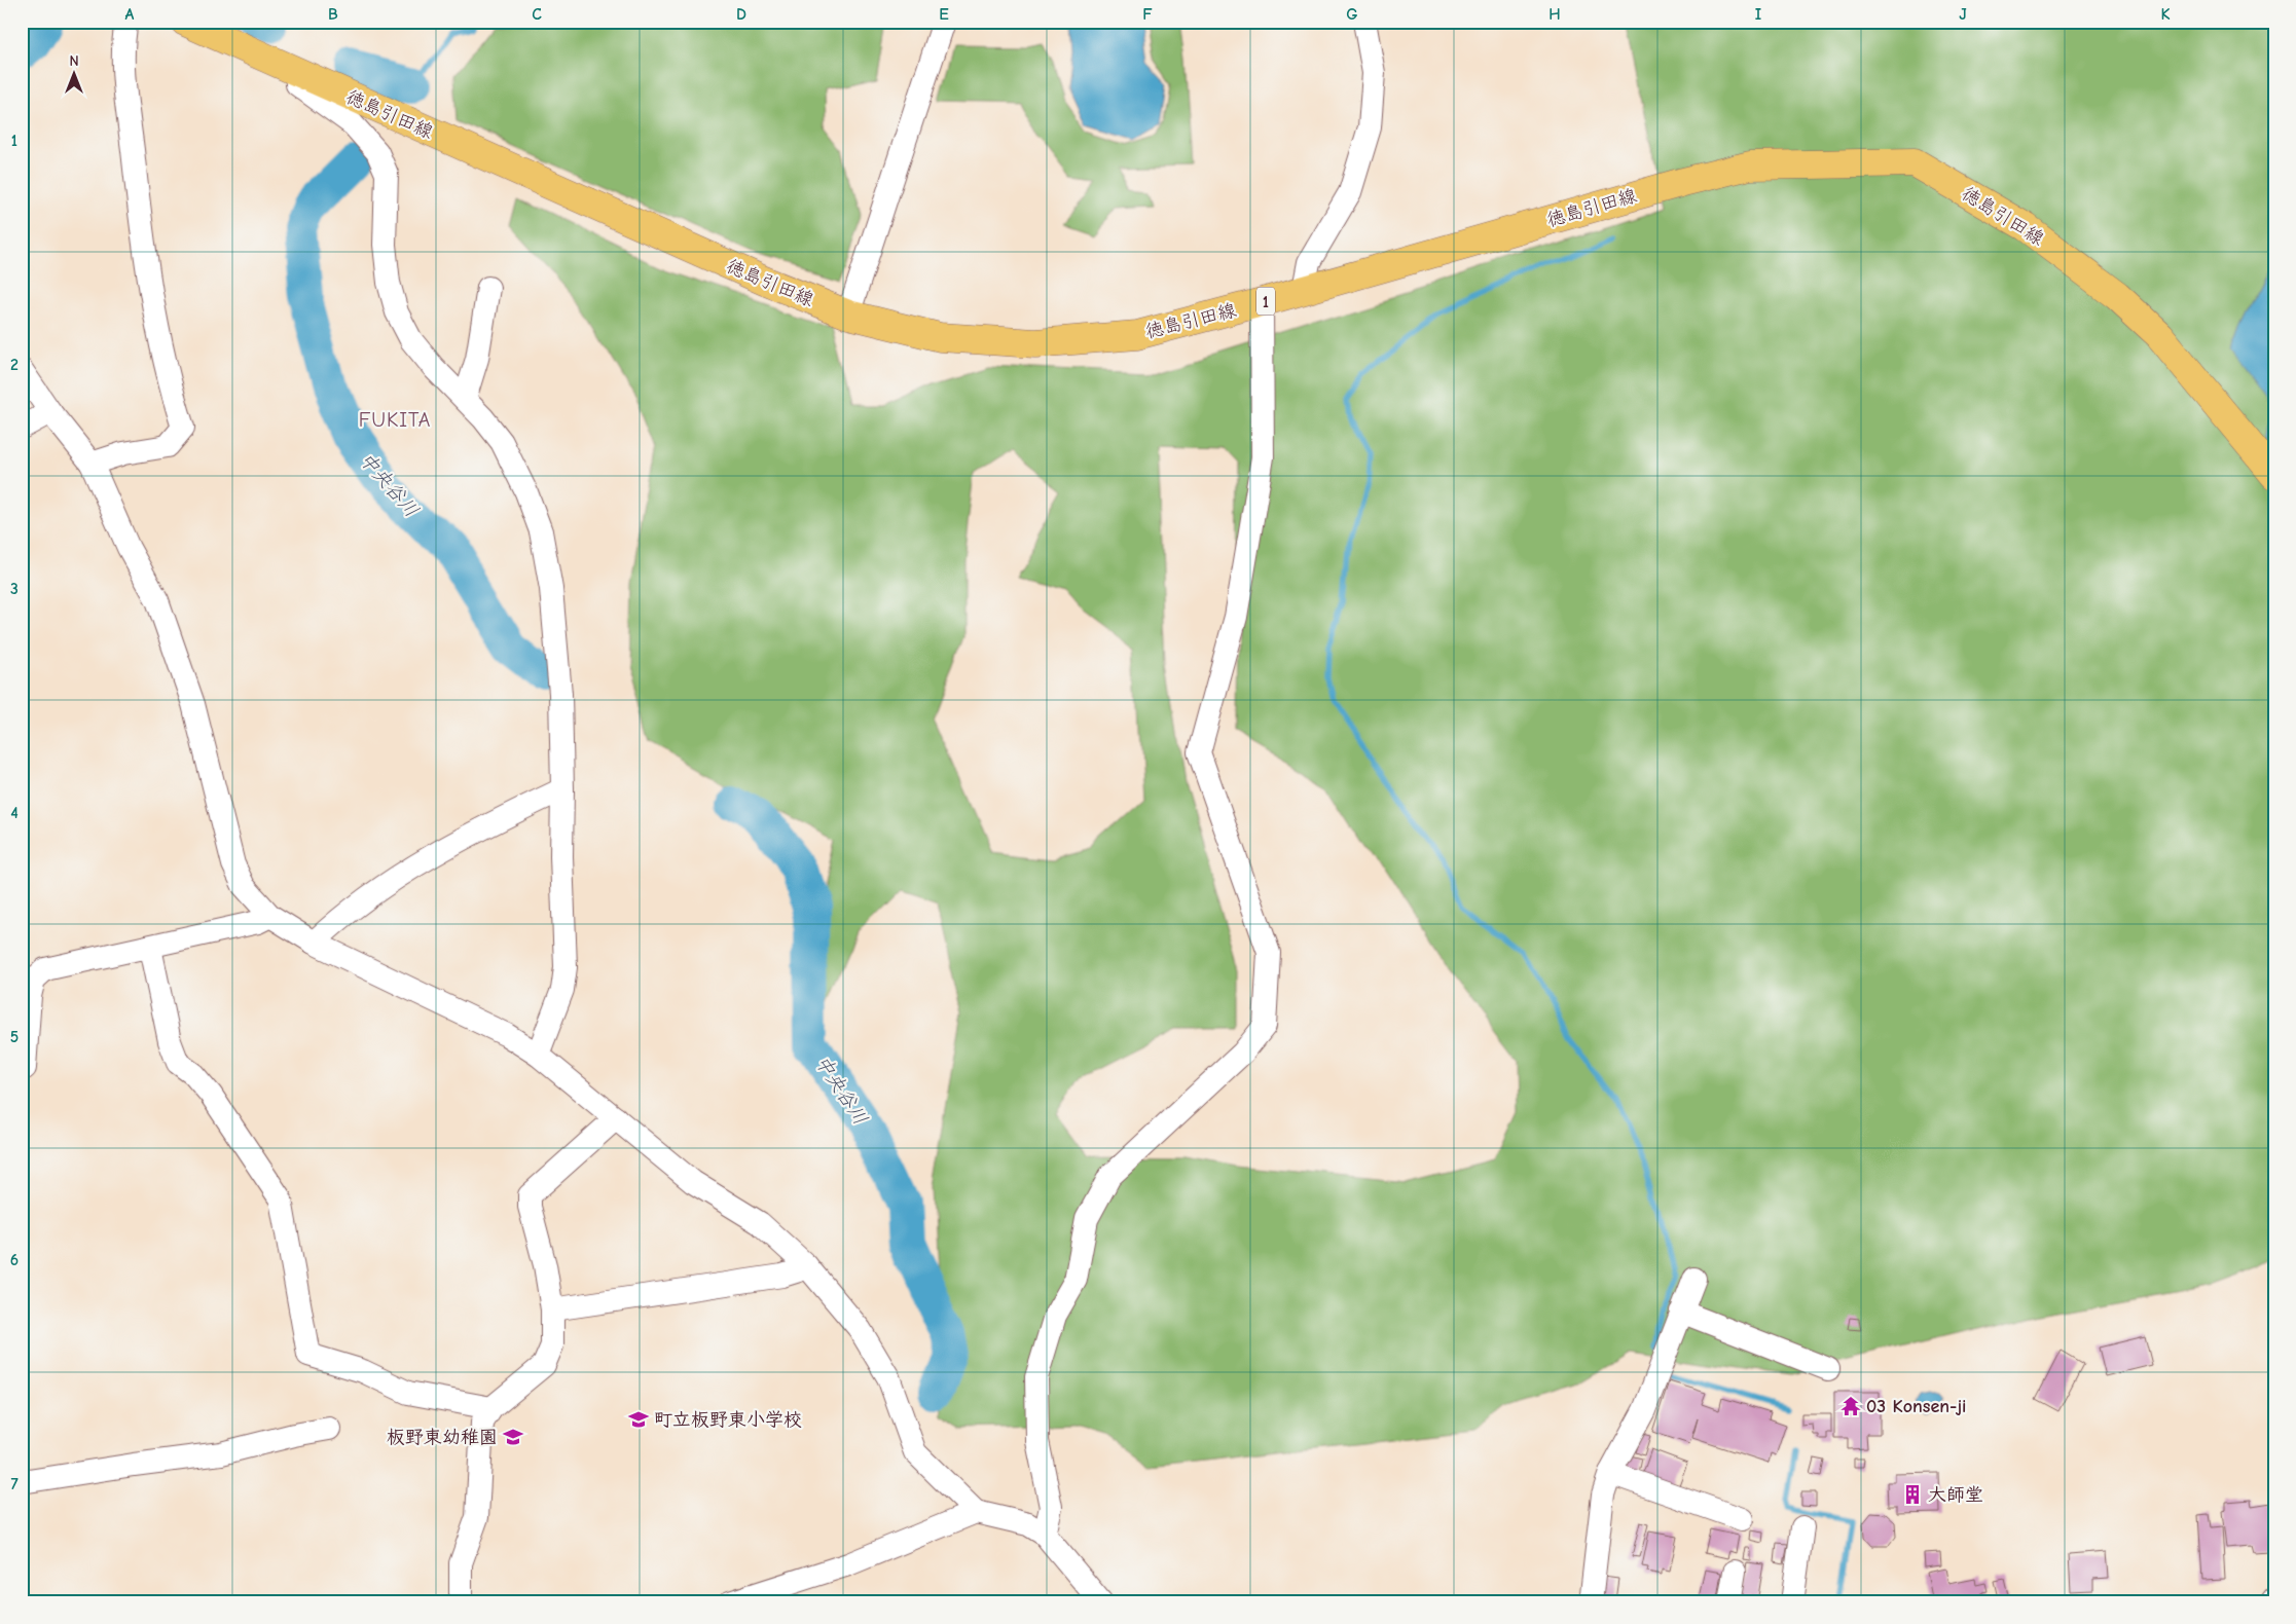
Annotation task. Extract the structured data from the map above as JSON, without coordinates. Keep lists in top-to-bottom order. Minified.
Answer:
{"streets":{"main road":["徳島引田線","1"]},"districts":["FUKITA"],"water":["中央谷川"],"places":{"temple":["03 Konsen-ji"],"school or university":["町立板野東小学校","板野東幼稚園"],"building":["大師堂"]},"north":"top","grid":{"columns":["A","B","C","D","E","F","G","H","I","J","K"],"rows":["1","2","3","4","5","6","7"]}}
